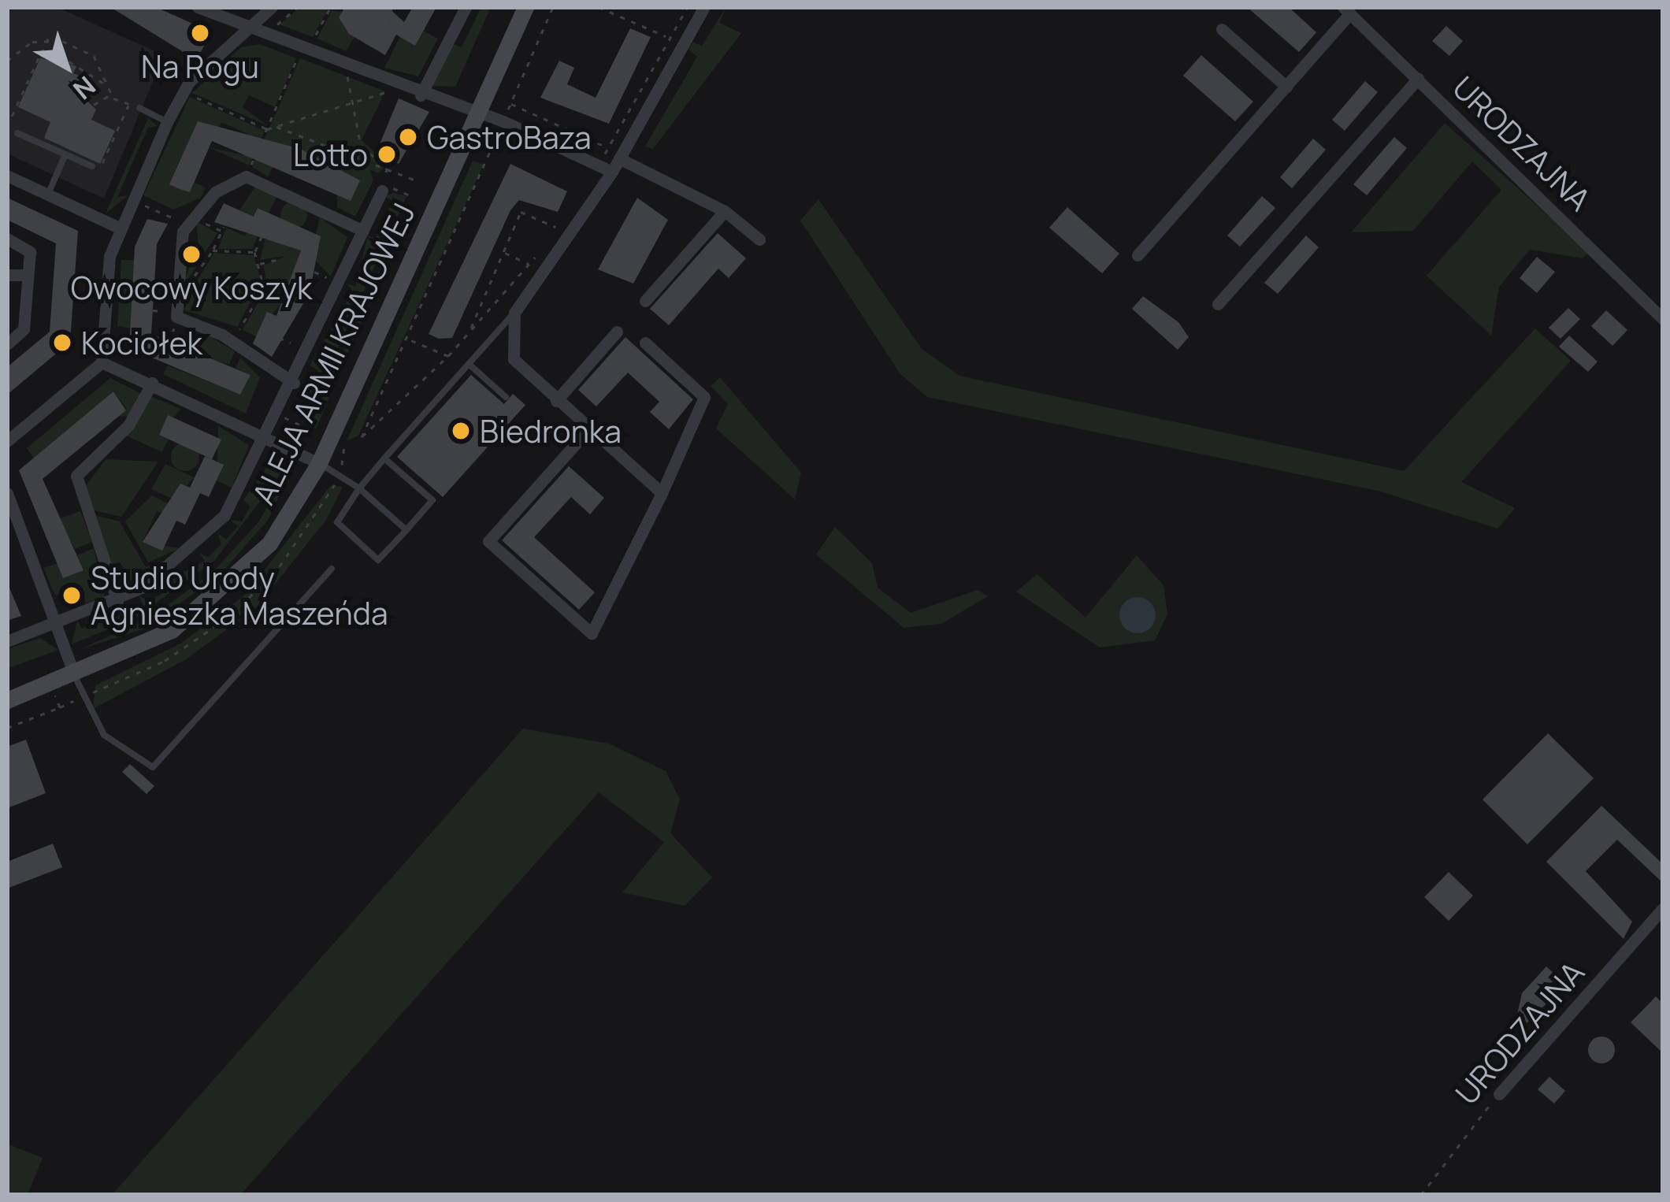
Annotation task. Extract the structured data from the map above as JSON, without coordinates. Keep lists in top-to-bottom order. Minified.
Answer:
{"streets":{"street":["URODZAJNA","ALEJA ARMII KRAJOWEJ"]},"places":["Na Rogu","GastroBaza","Lotto","Owocowy Koszyk","Kociołek","Biedronka","Studio Urody Agnieszka Maszeńda"],"north":"bottom right"}
